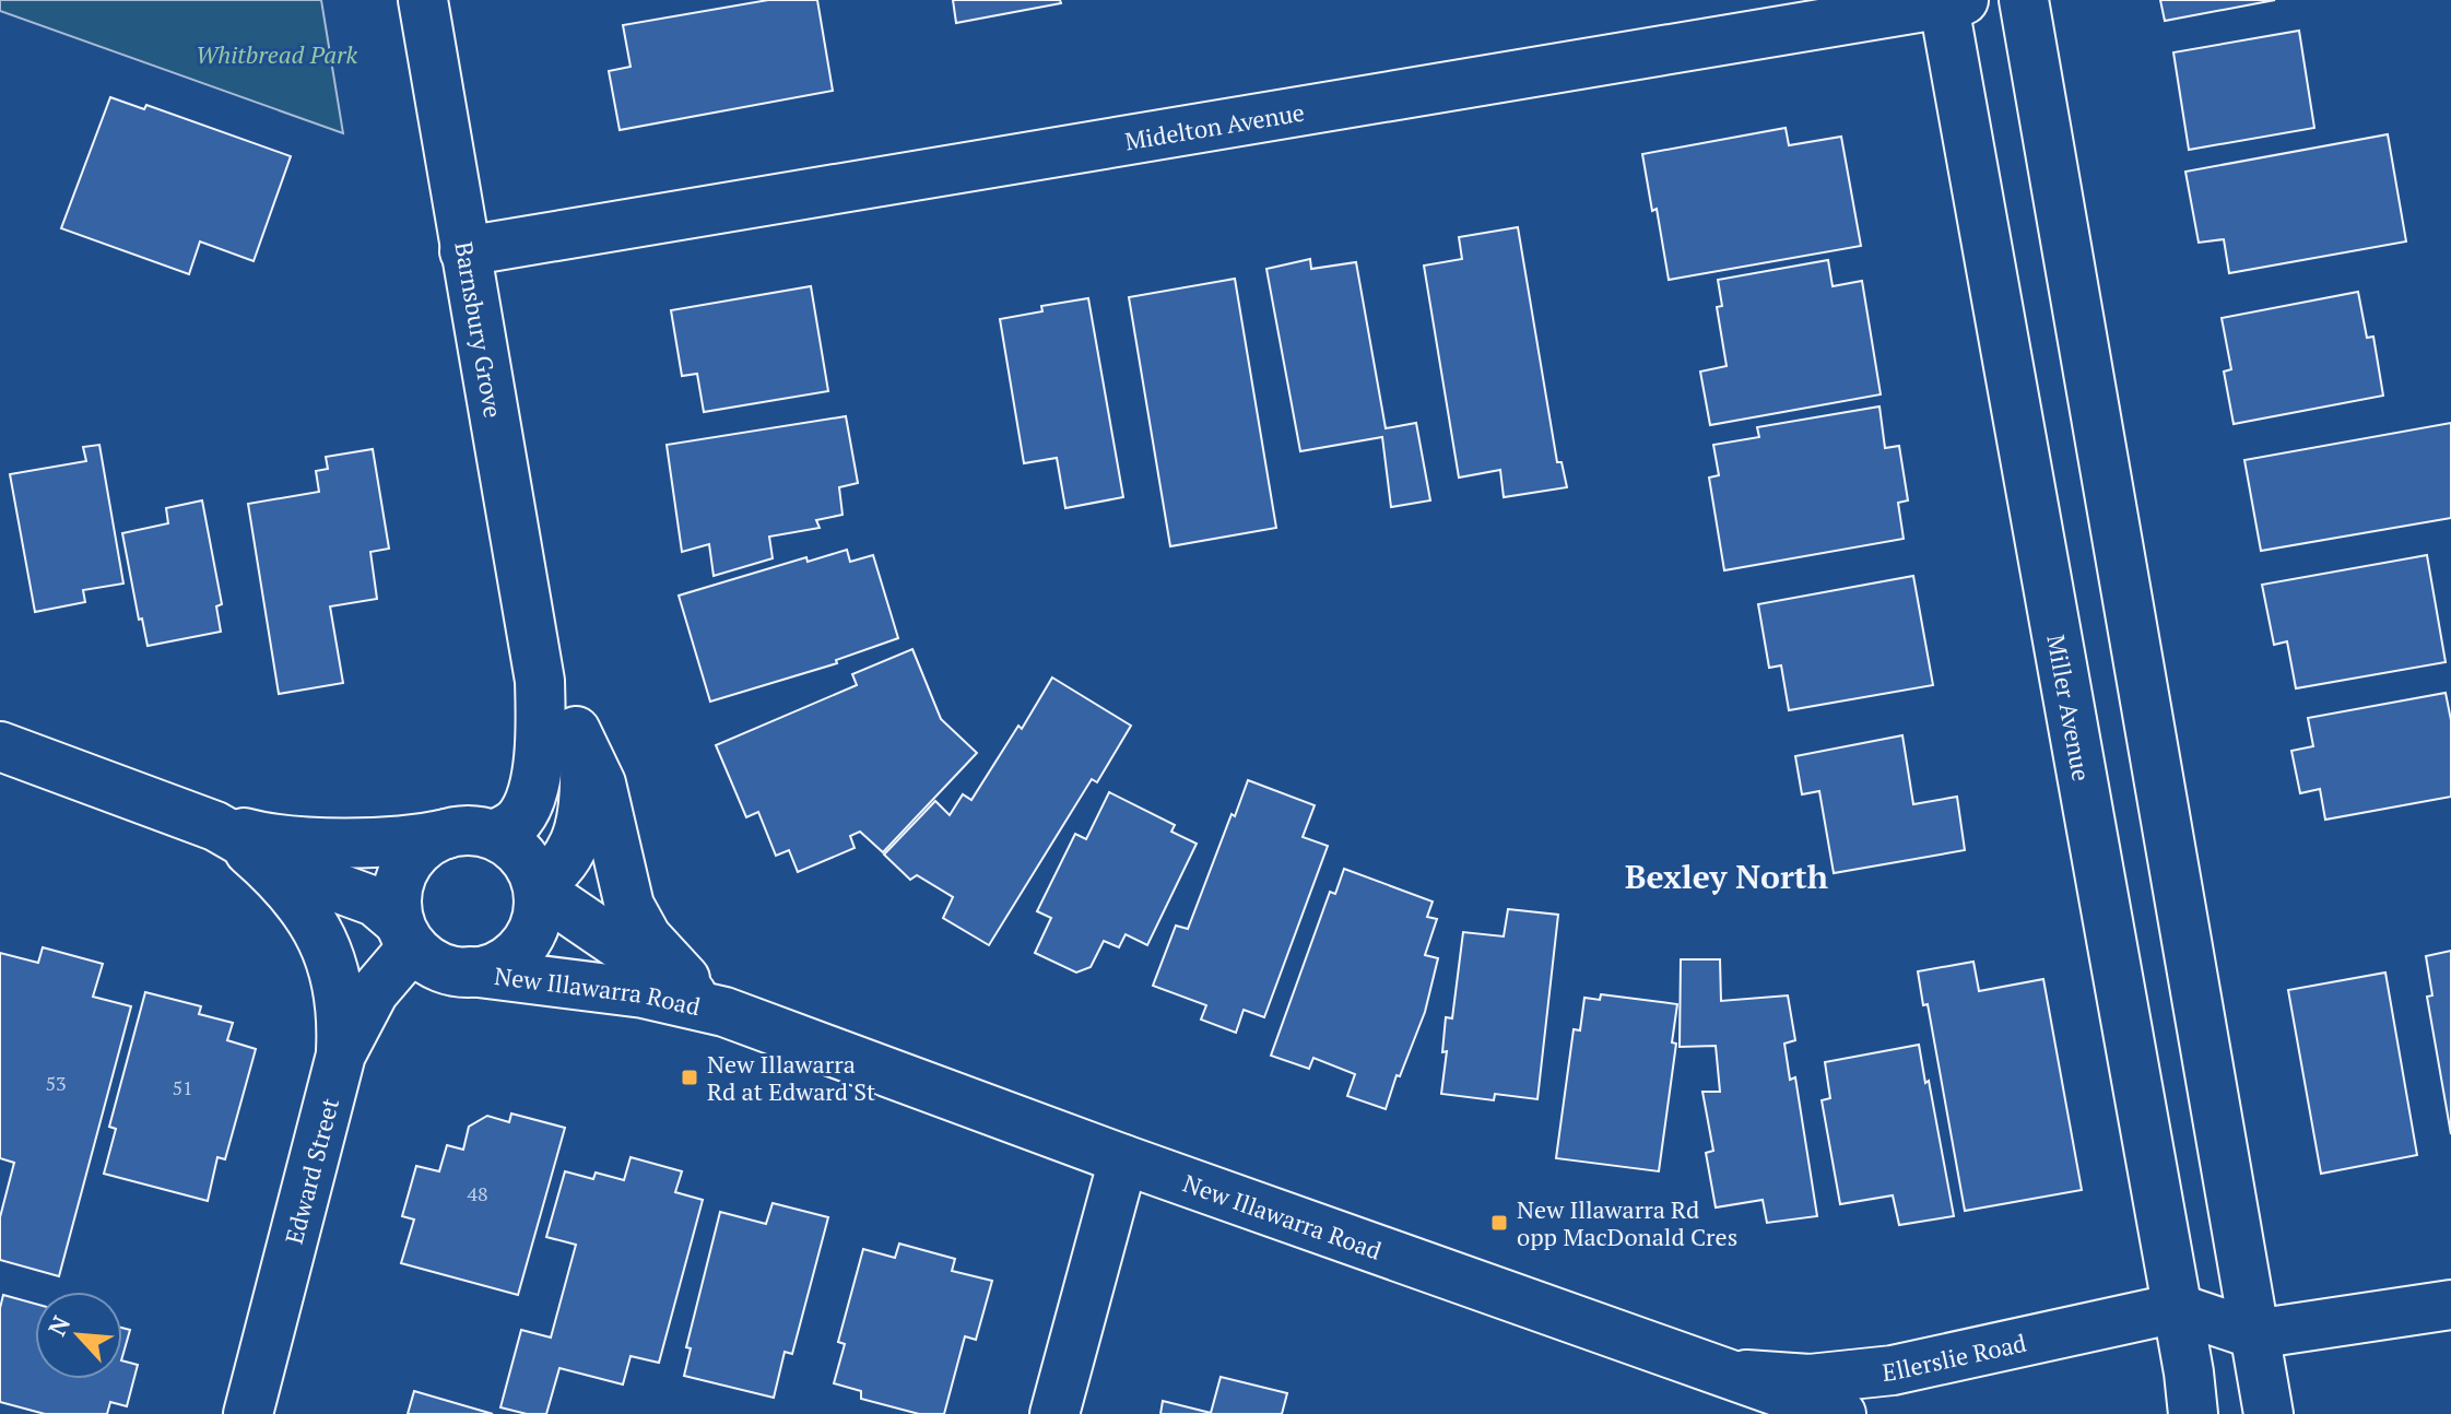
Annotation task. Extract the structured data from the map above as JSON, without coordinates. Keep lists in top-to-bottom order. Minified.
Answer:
{"streets":{"street":["Midelton Avenue","Barnsbury Grove","Miller Avenue","New Illawarra Road","Edward Street","Ellerslie Road"]},"crossings":[["Midelton Avenue","Barnsbury Grove"],["Midelton Avenue","Miller Avenue"],["Barnsbury Grove","New Illawarra Road"],["Barnsbury Grove","Edward Street"],["Miller Avenue","Ellerslie Road"],["New Illawarra Road","Edward Street"],["New Illawarra Road","Ellerslie Road"]],"districts":["Bexley North"],"parks":["Whitbread Park"],"places":{"transit":["New Illawarra Rd at Edward St","New Illawarra Rd opp MacDonald Cres"]},"house_numbers":["53","51","48"],"north":"top left"}
